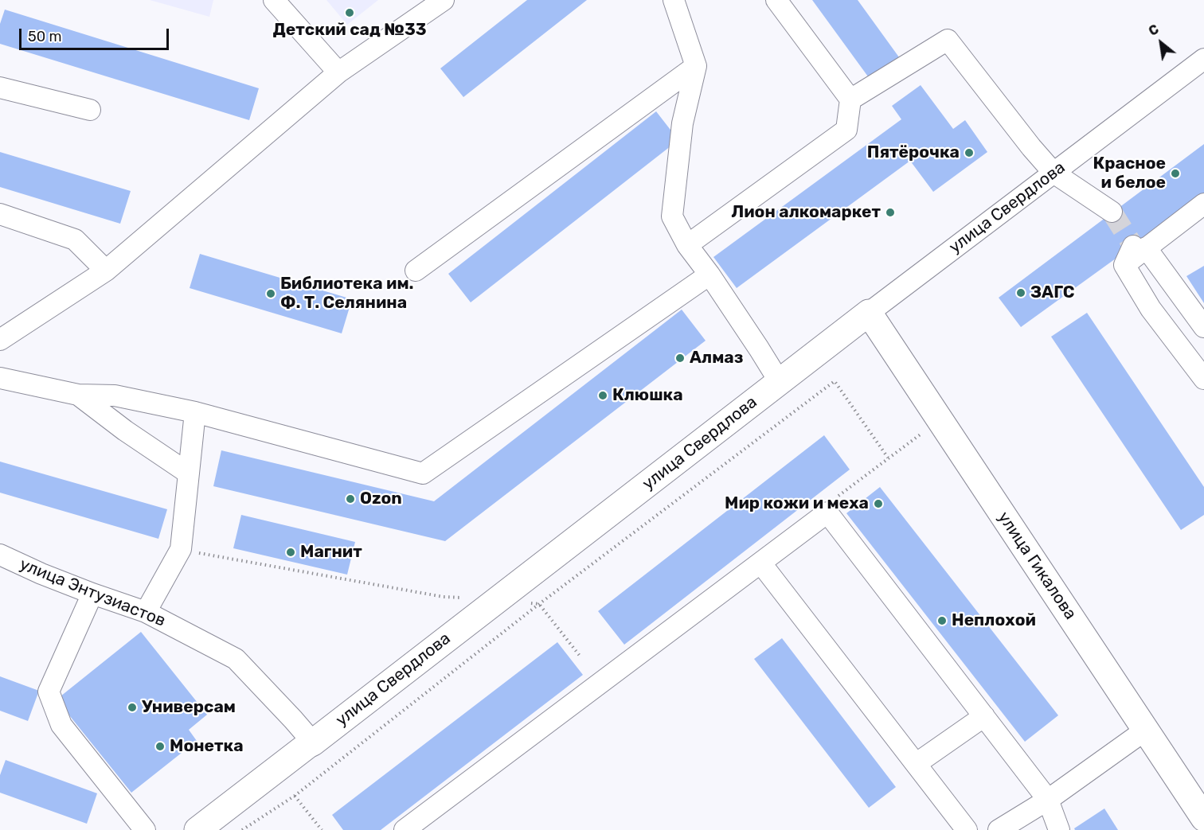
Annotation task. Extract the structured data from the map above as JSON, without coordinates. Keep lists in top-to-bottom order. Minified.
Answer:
{"streets":{"main road":["улица Свердлова","улица Гикалова"],"street":["улица Энтузиастов"]},"crossings":[["улица Свердлова","улица Гикалова"],["улица Свердлова","улица Энтузиастов"]],"places":["Детский сад №33","Пятёрочка","Красное и белое","Лион алкомаркет","ЗАГС","Библиотека им. Ф. Т. Селянина","Алмаз","Клюшка","Ozon","Мир кожи и меха","Магнит","Неплохой","Универсам","Монетка"],"scale_bar":"50 m","north":"top left"}
